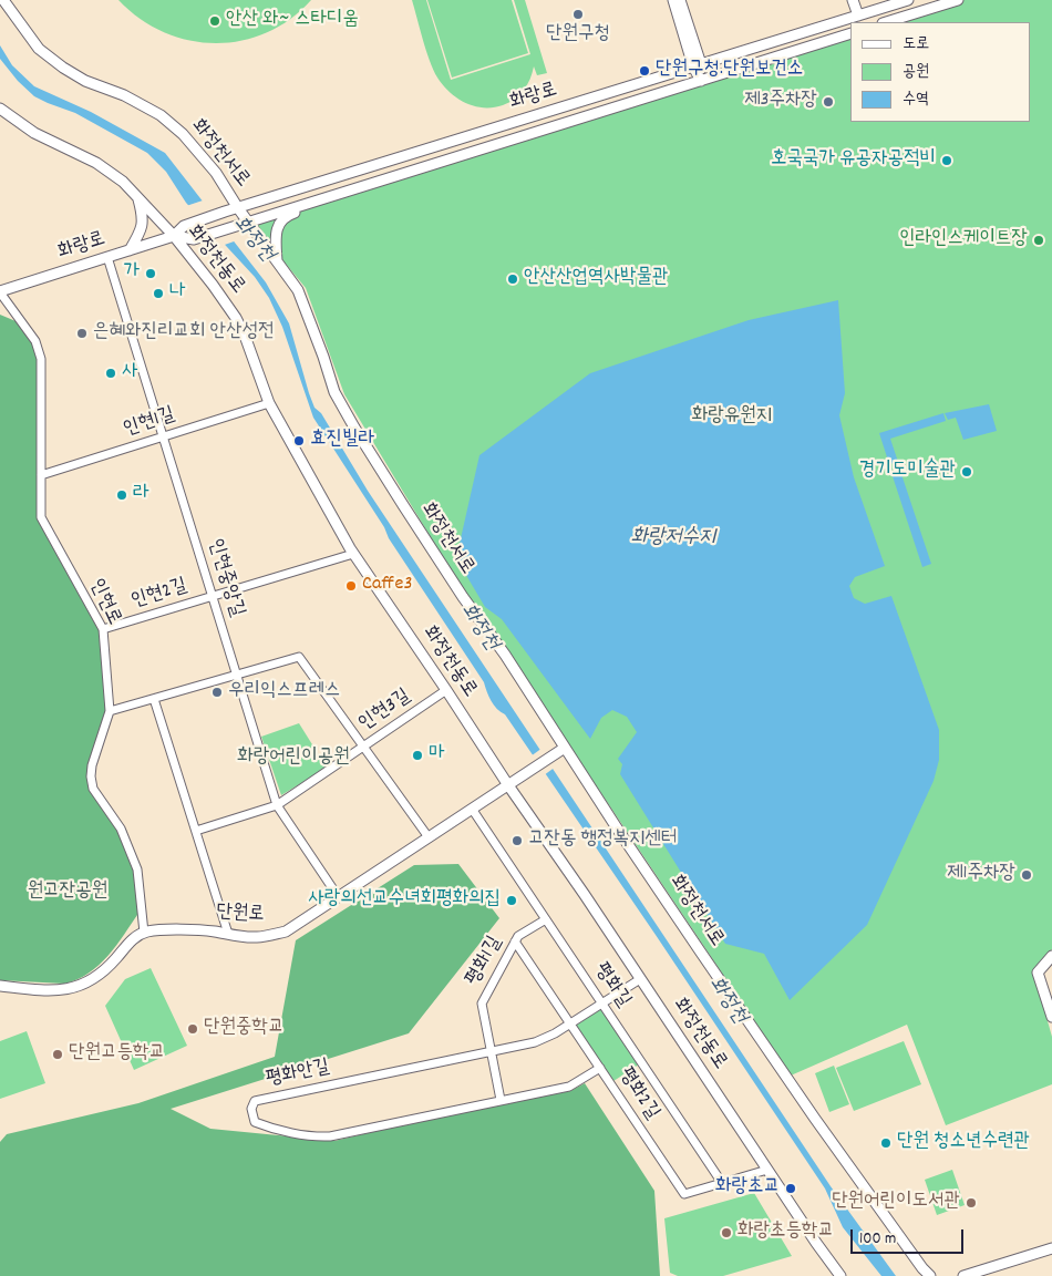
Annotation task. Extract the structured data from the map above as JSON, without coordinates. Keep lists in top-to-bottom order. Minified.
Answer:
{"streets":{"street":["화랑로","화정천서로","화정천동로","인현1길","인현중앙길","인현2길","인현로","인현3길","단원로","평화1길","평화길","평화안길","평화2길"]},"crossings":[["화랑로","화정천서로"],["화랑로","화정천동로"],["화랑로","인현중앙길"],["화랑로","인현로"],["화정천서로","단원로"],["화정천동로","인현1길"],["화정천동로","인현2길"],["화정천동로","인현3길"],["화정천동로","단원로"],["화정천동로","평화안길"],["화정천동로","평화2길"],["인현1길","인현중앙길"],["인현1길","인현로"],["인현중앙길","인현2길"],["인현중앙길","인현3길"],["인현중앙길","단원로"],["인현2길","인현로"],["인현로","단원로"],["단원로","평화길"],["평화1길","평화길"],["평화1길","평화안길"],["평화1길","평화2길"],["평화길","평화안길"],["평화길","평화2길"],["평화안길","평화2길"]],"water":["화정천","화랑저수지"],"parks":["화랑유원지","화랑어린이공원","원고잔공원"],"places":["단원구청","안산 와~ 스타디움","단원구청.단원보건소","제3주차장","호국국가 유공자공적비","인라인스케이트장","가","안산산업역사박물관","나","은혜와진리교회 안산성전","사","효진빌라","경기도미술관","라","Caffe3","우리익스프레스","마","고잔동 행정복지센터","제1주차장","사랑의선교수녀회평화의집","단원중학교","단원고등학교","단원 청소년수련관","화랑초교","단원어린이도서관","화랑초등학교"],"legend":["도로","공원","수역"],"scale_bar":"100 m"}
